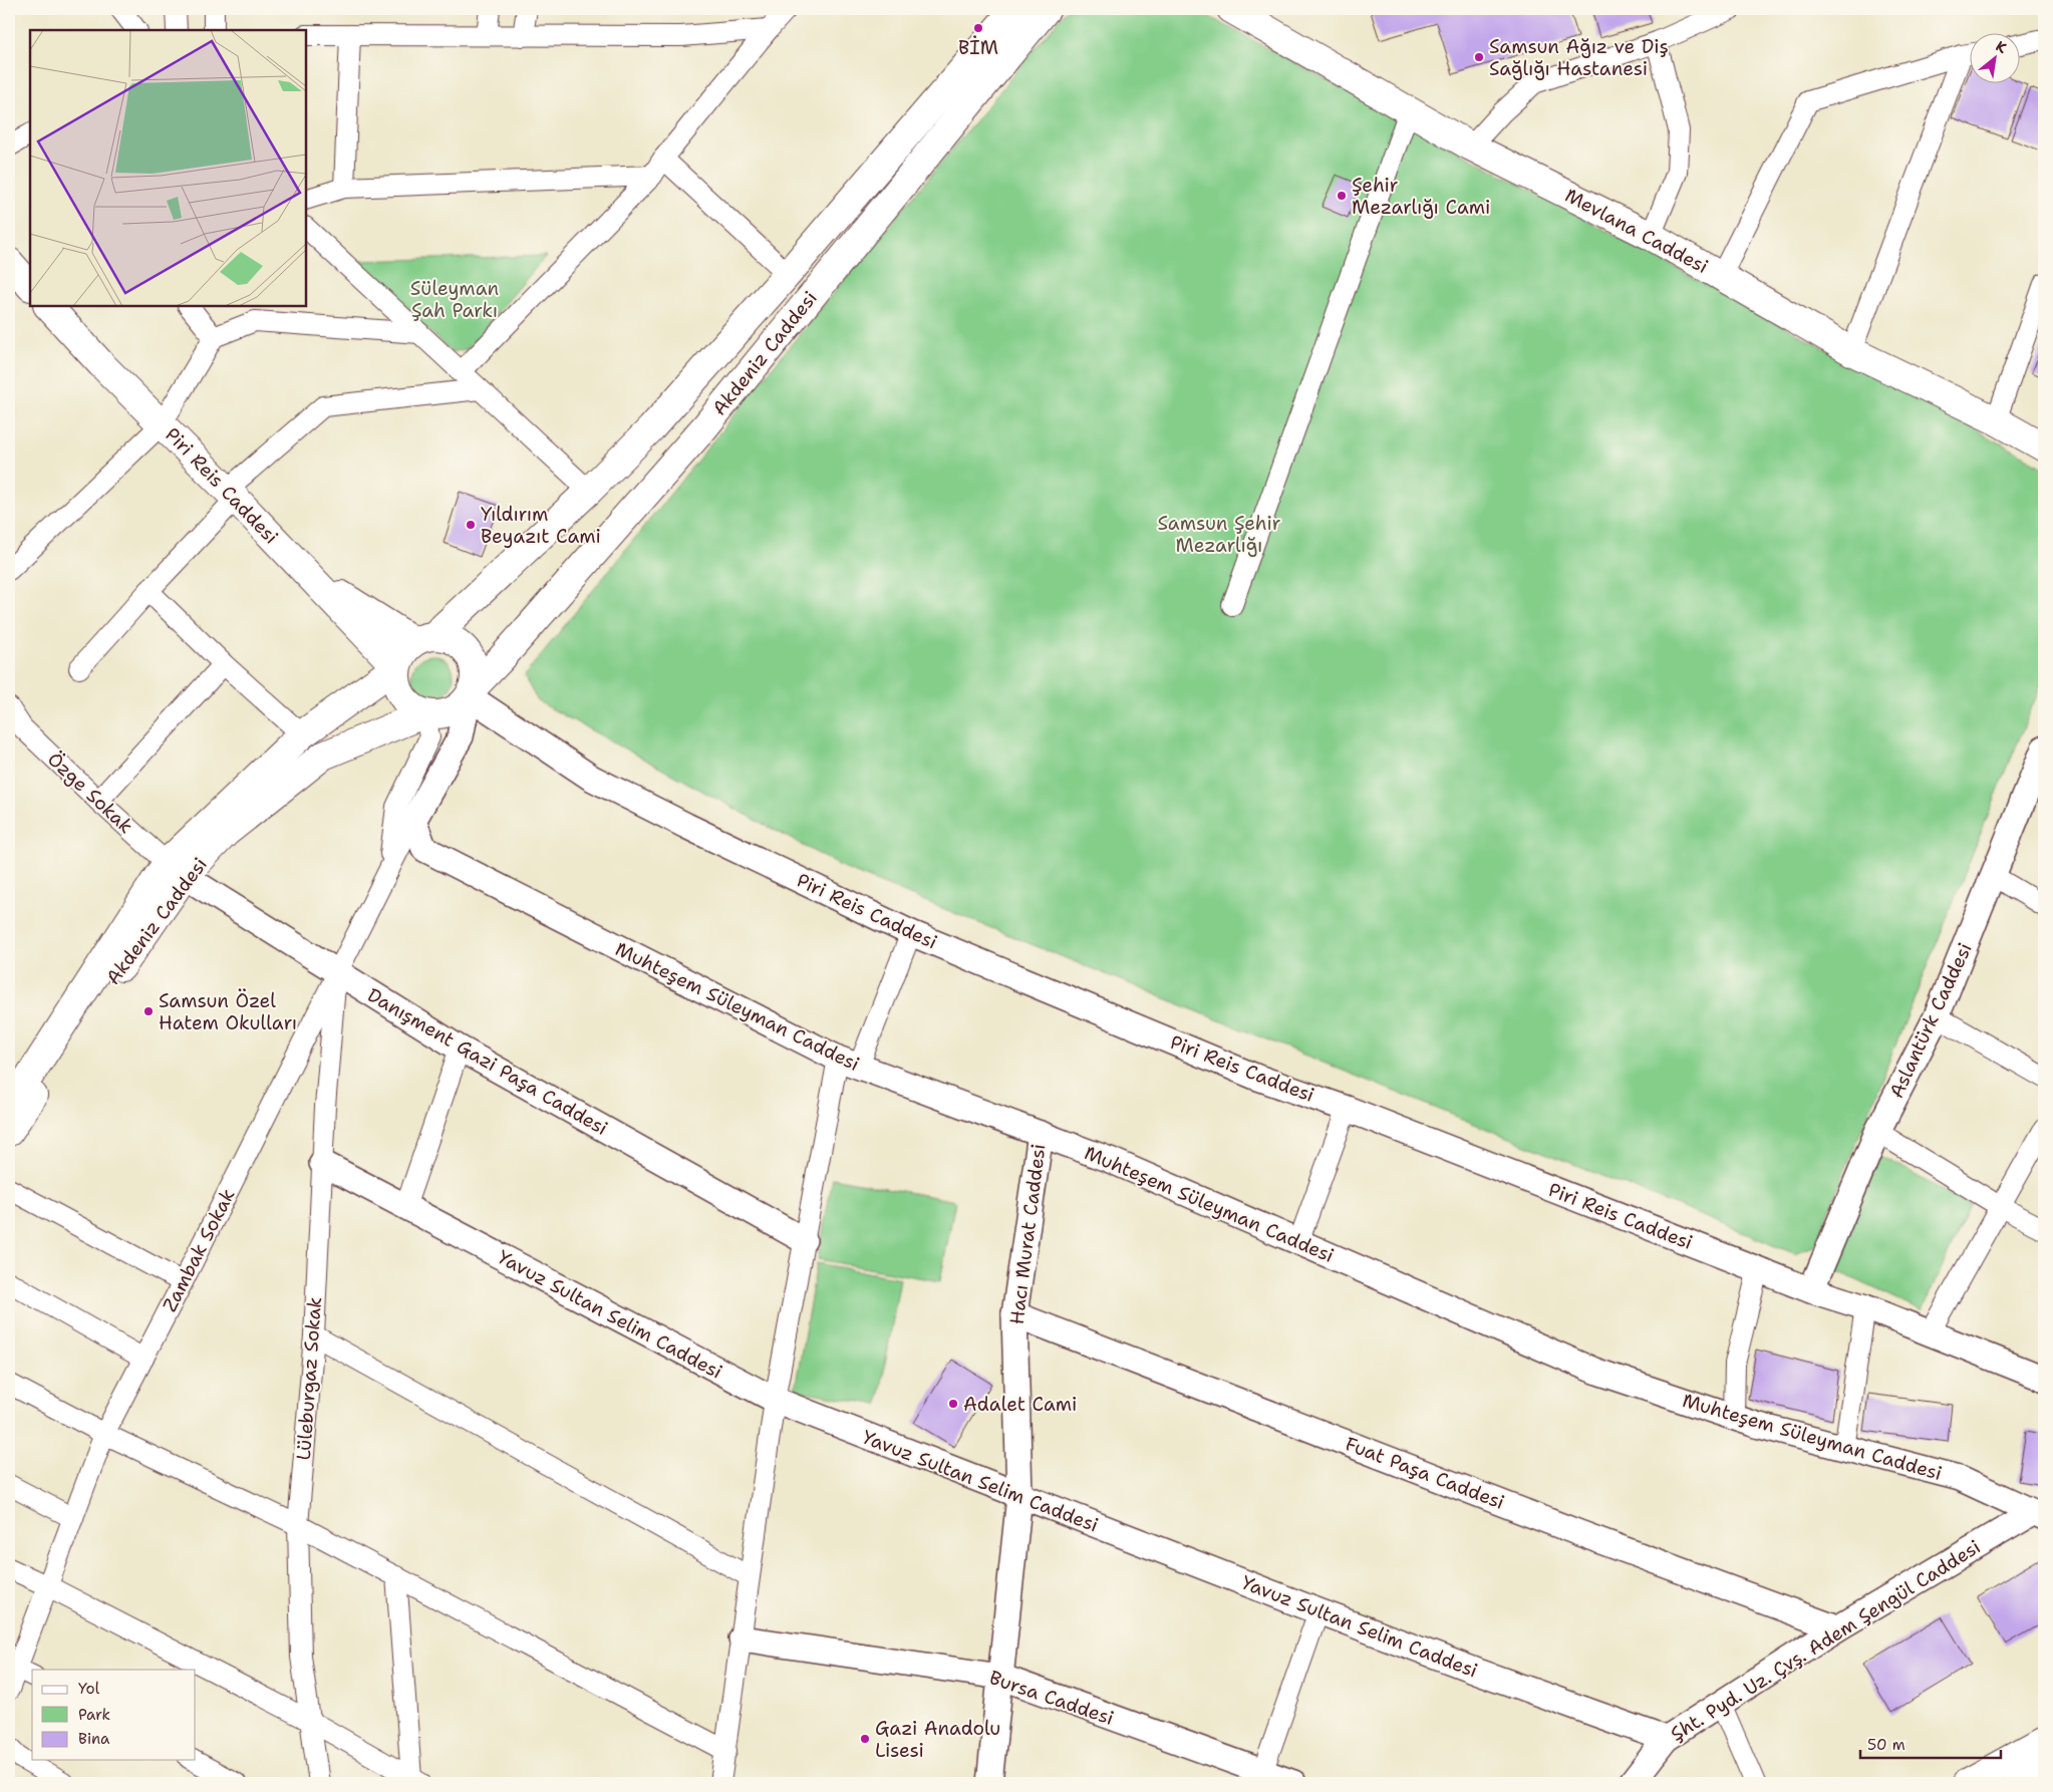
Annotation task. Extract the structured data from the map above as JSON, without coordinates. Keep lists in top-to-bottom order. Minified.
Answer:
{"streets":{"main road":["Mevlana Caddesi","Akdeniz Caddesi","Piri Reis Caddesi"],"street":["Özge Sokak","Muhteşem Süleyman Caddesi","Aslantürk Caddesi","Danışment Gazi Paşa Caddesi","Hacı Murat Caddesi","Zambak Sokak","Yavuz Sultan Selim Caddesi","Lüleburgaz Sokak","Fuat Paşa Caddesi","Şht. Pyd. Uz. Çvş. Adem Şengül Caddesi","Bursa Caddesi"]},"crossings":[["Akdeniz Caddesi","Piri Reis Caddesi"],["Akdeniz Caddesi","Özge Sokak"],["Akdeniz Caddesi","Danışment Gazi Paşa Caddesi"],["Piri Reis Caddesi","Aslantürk Caddesi"],["Özge Sokak","Danışment Gazi Paşa Caddesi"],["Muhteşem Süleyman Caddesi","Hacı Murat Caddesi"],["Muhteşem Süleyman Caddesi","Zambak Sokak"],["Muhteşem Süleyman Caddesi","Şht. Pyd. Uz. Çvş. Adem Şengül Caddesi"],["Danışment Gazi Paşa Caddesi","Zambak Sokak"],["Danışment Gazi Paşa Caddesi","Lüleburgaz Sokak"],["Hacı Murat Caddesi","Yavuz Sultan Selim Caddesi"],["Hacı Murat Caddesi","Fuat Paşa Caddesi"],["Hacı Murat Caddesi","Bursa Caddesi"],["Zambak Sokak","Lüleburgaz Sokak"],["Yavuz Sultan Selim Caddesi","Lüleburgaz Sokak"],["Yavuz Sultan Selim Caddesi","Şht. Pyd. Uz. Çvş. Adem Şengül Caddesi"],["Fuat Paşa Caddesi","Şht. Pyd. Uz. Çvş. Adem Şengül Caddesi"]],"parks":["Süleyman Şah Parkı","Samsun Şehir Mezarlığı"],"places":["BİM","Samsun Ağız ve Diş Sağlığı Hastanesi","Şehir Mezarlığı Cami","Yıldırım Beyazıt Cami","Samsun Özel Hatem Okulları","Adalet Cami","Gazi Anadolu Lisesi"],"legend":["Yol","Park","Bina"],"scale_bar":"50 m","north":"top right"}
